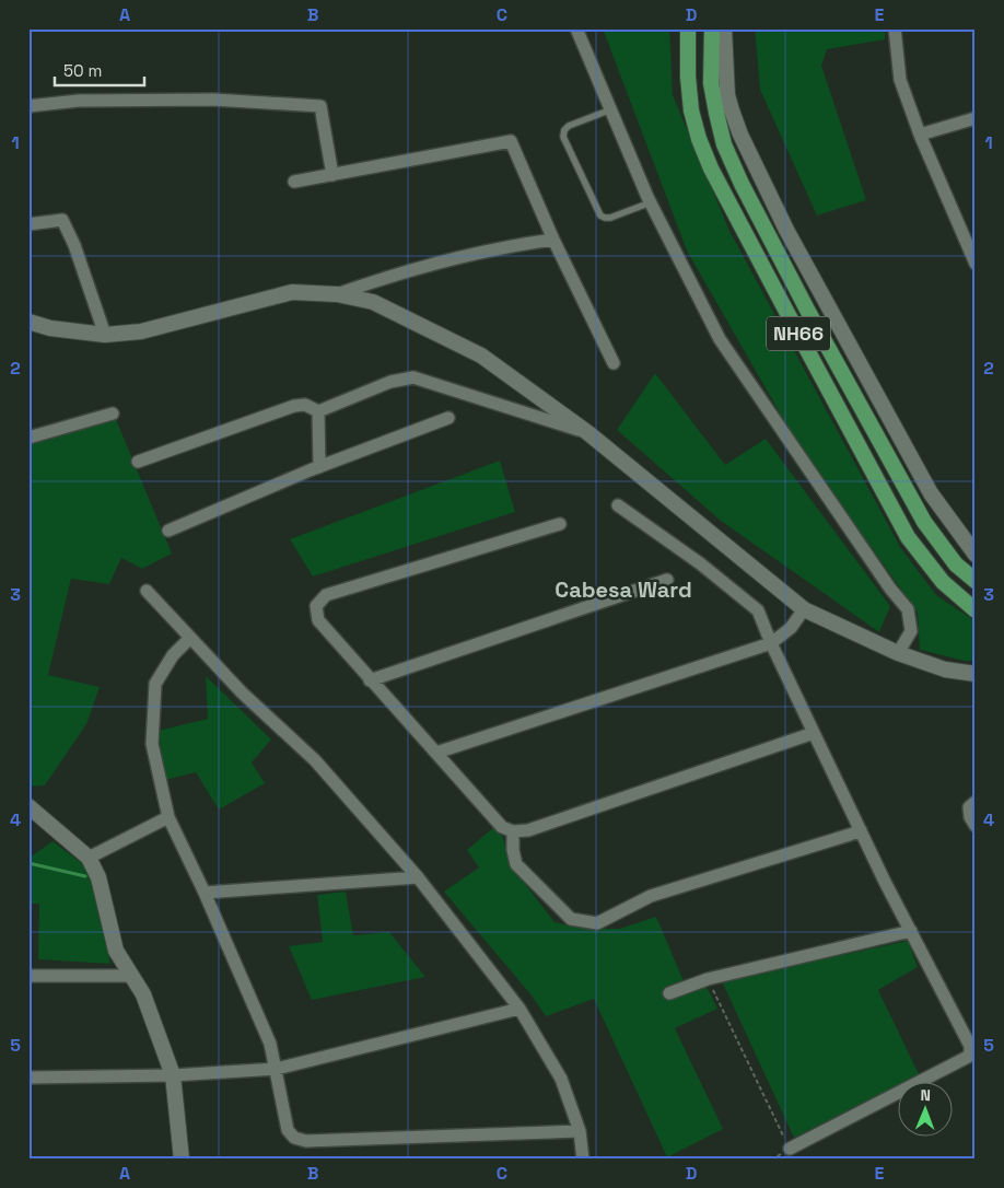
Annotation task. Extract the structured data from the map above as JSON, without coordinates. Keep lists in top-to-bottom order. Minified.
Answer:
{"streets":{"highway":["NH66"]},"districts":["Cabesa Ward"],"scale_bar":"50 m","north":"top","grid":{"columns":["A","B","C","D","E"],"rows":["1","2","3","4","5"]}}
